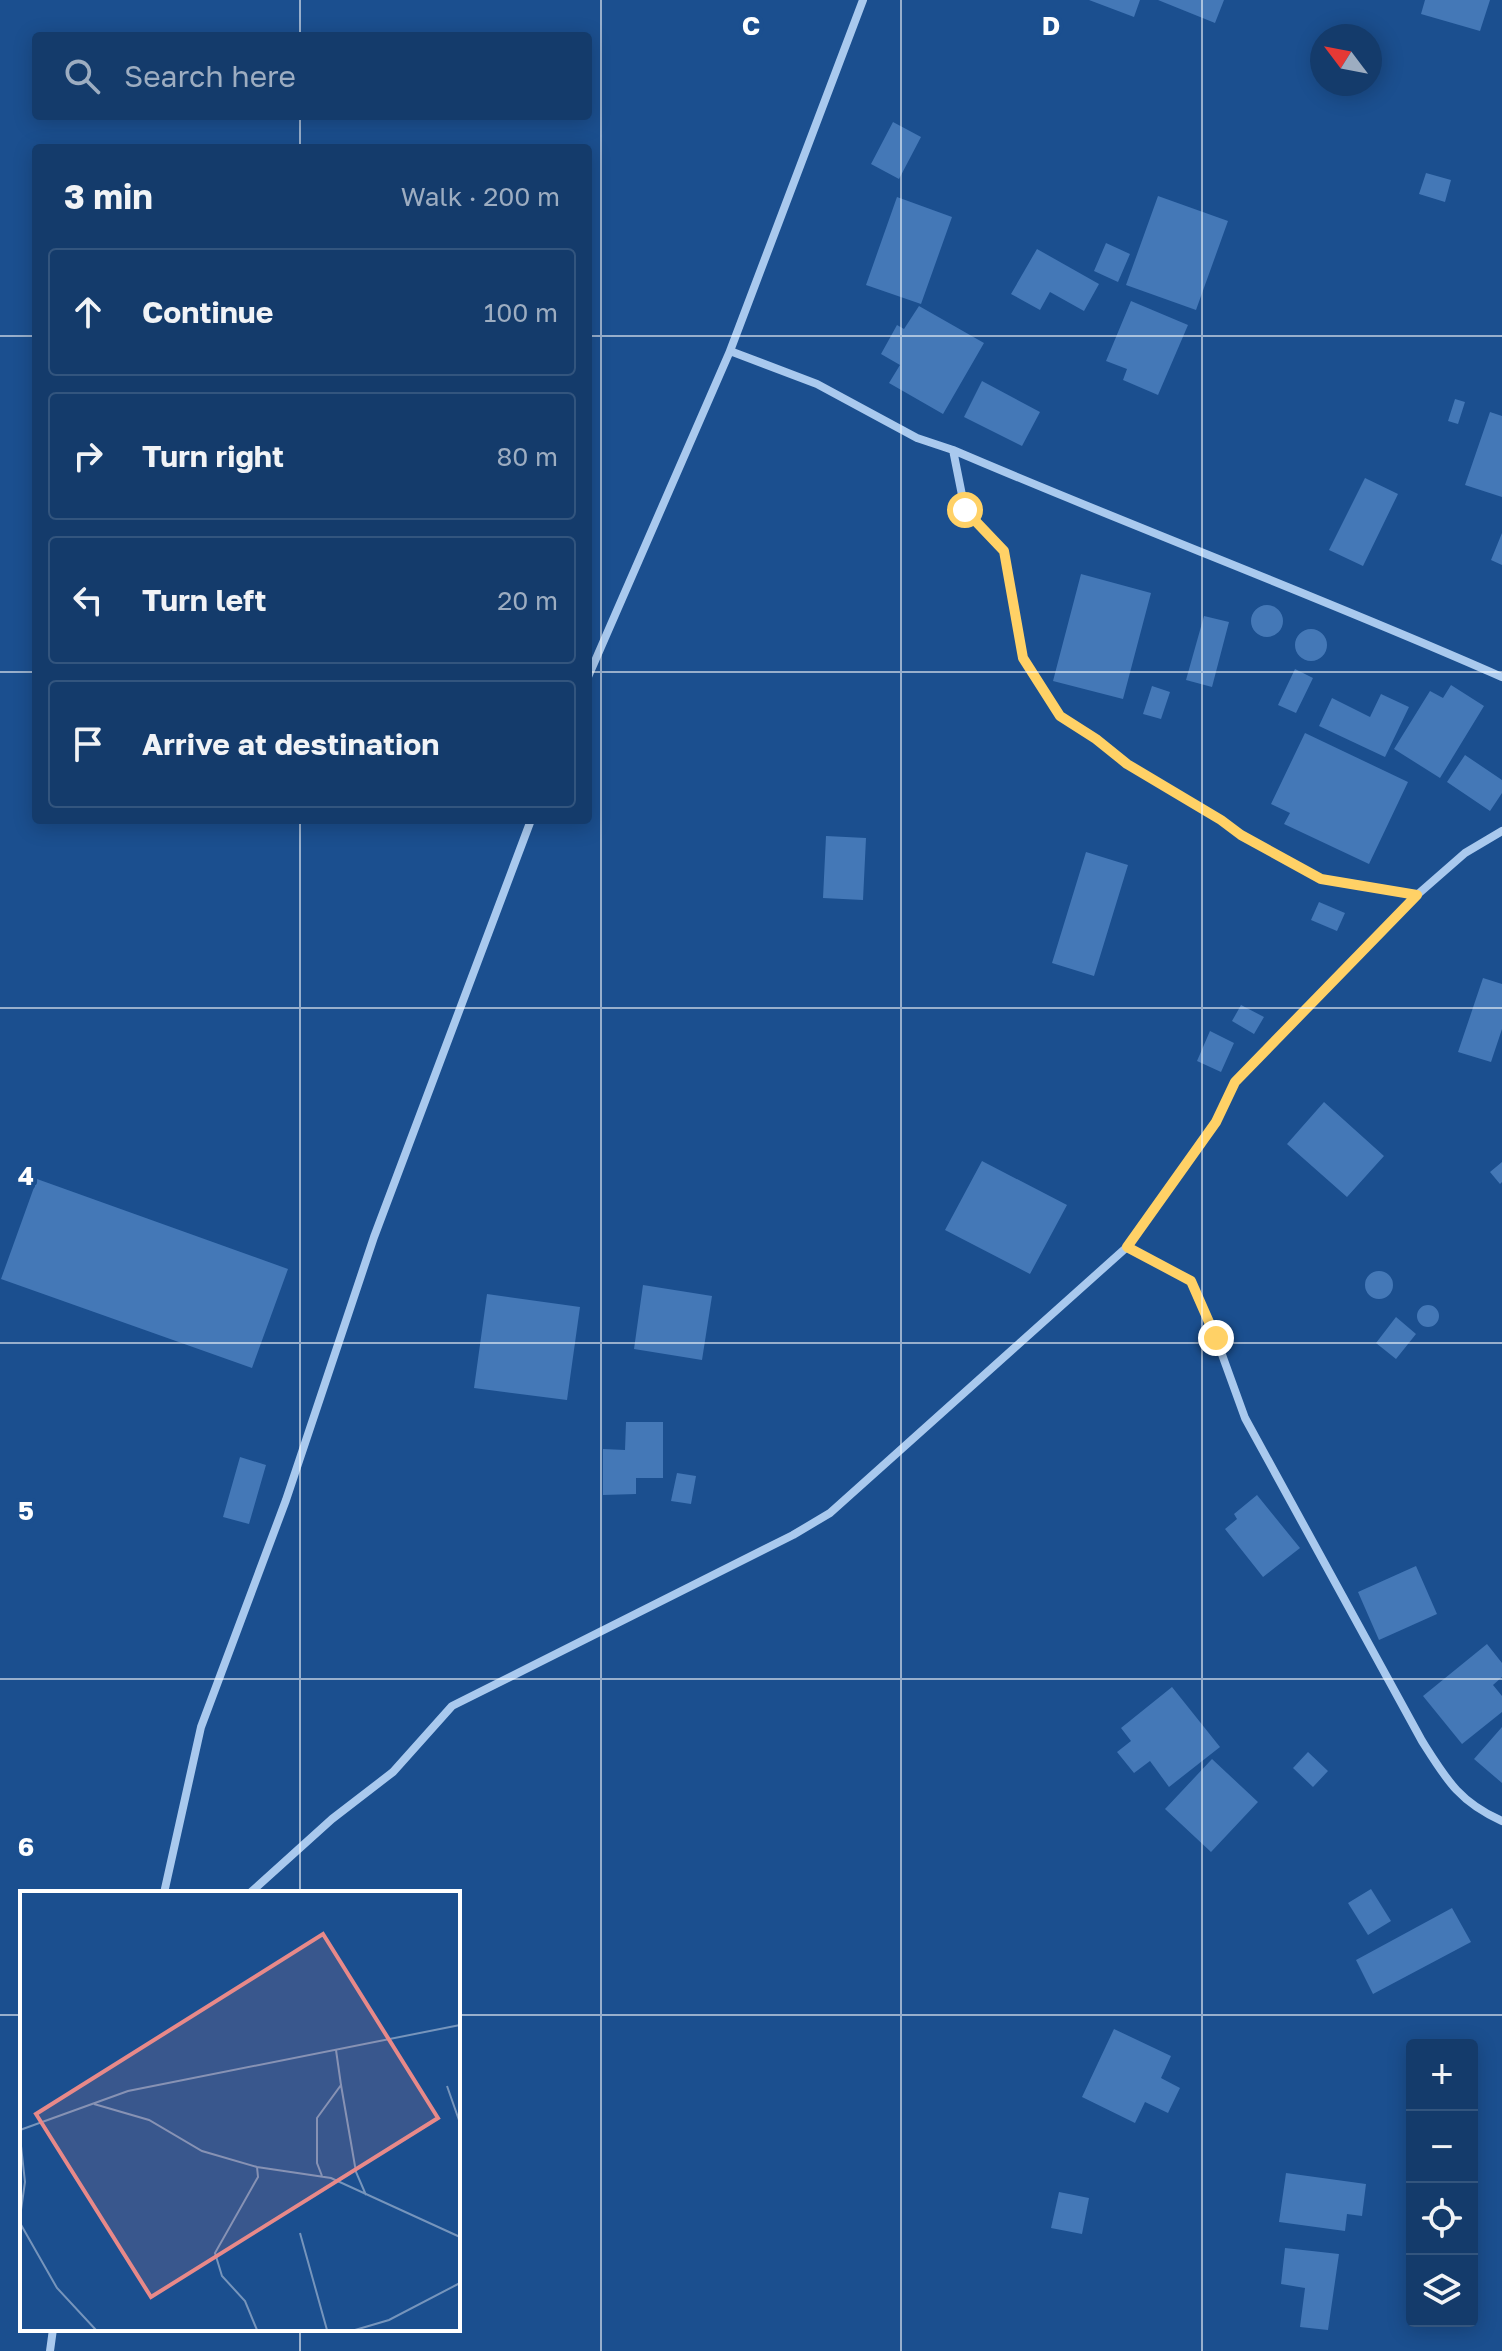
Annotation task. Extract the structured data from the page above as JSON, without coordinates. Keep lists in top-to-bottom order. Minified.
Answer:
{"north":"top left","page":{"search":"Search here","heading":["3 min","Walk · 200 m"],"list":[["Continue","100 m"],["Turn right","80 m"],["Turn left","20 m"],"Arrive at destination"],"map_buttons":["+","−"]},"grid":{"columns":["C","D"],"rows":["4","5","6"]}}
